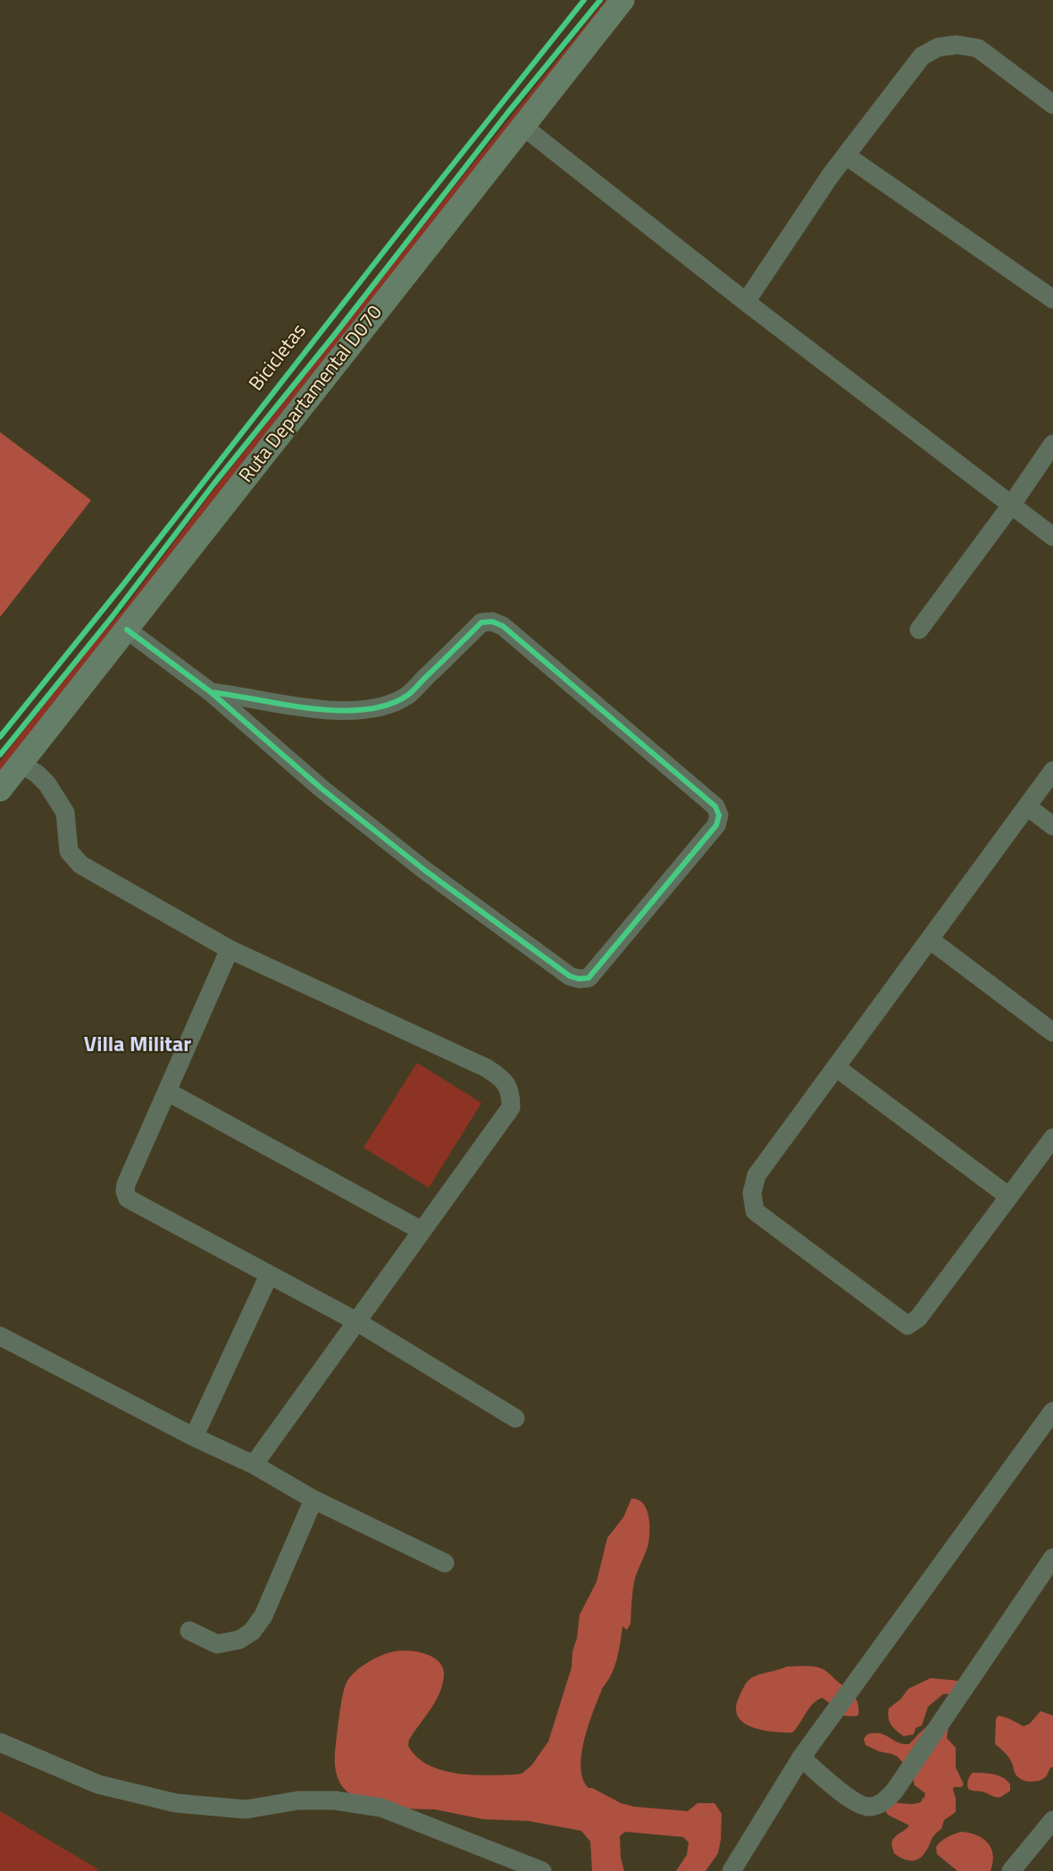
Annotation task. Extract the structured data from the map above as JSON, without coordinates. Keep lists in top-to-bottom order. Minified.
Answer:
{"streets":{"main road":["Ruta Departamental D070"],"cycle path":["Bicicletas"]},"districts":["Villa Militar"]}
